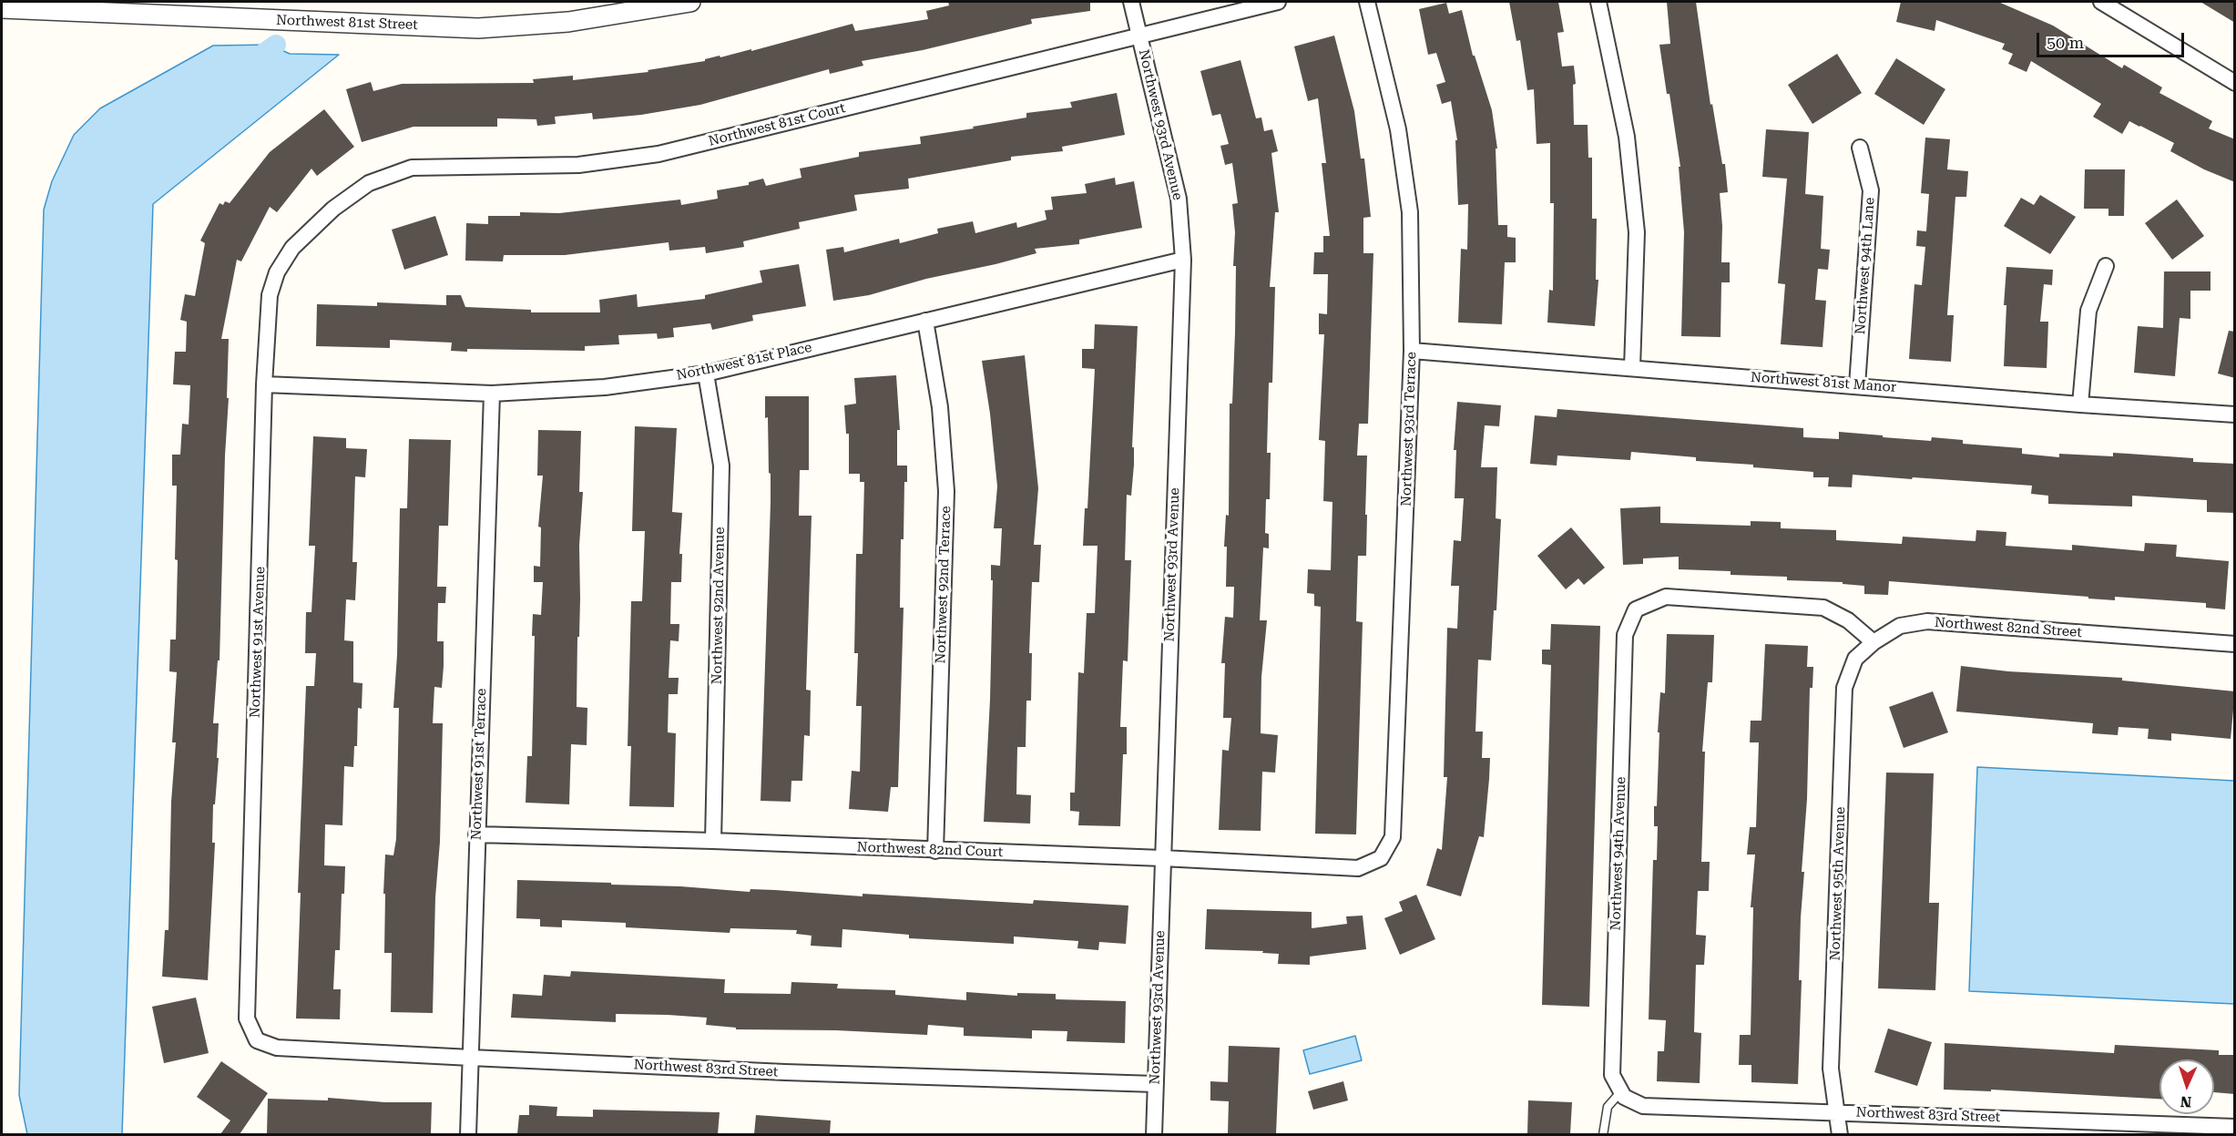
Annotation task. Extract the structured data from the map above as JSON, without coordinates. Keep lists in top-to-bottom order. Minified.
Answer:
{"streets":{"street":["Northwest 81st Street","Northwest 81st Court","Northwest 93rd Avenue","Northwest 94th Lane","Northwest 81st Place","Northwest 81st Manor","Northwest 93rd Terrace","Northwest 92nd Terrace","Northwest 92nd Avenue","Northwest 82nd Street","Northwest 91st Avenue","Northwest 91st Terrace","Northwest 82nd Court","Northwest 94th Avenue","Northwest 95th Avenue","Northwest 83rd Street"]},"crossings":[["Northwest 81st Court","Northwest 93rd Avenue"],["Northwest 81st Court","Northwest 91st Avenue"],["Northwest 93rd Avenue","Northwest 81st Place"],["Northwest 93rd Avenue","Northwest 82nd Court"],["Northwest 93rd Avenue","Northwest 83rd Street"],["Northwest 94th Lane","Northwest 81st Manor"],["Northwest 81st Place","Northwest 92nd Terrace"],["Northwest 81st Place","Northwest 92nd Avenue"],["Northwest 81st Place","Northwest 91st Avenue"],["Northwest 81st Place","Northwest 91st Terrace"],["Northwest 81st Manor","Northwest 93rd Terrace"],["Northwest 93rd Terrace","Northwest 82nd Court"],["Northwest 92nd Terrace","Northwest 82nd Court"],["Northwest 92nd Avenue","Northwest 82nd Court"],["Northwest 82nd Street","Northwest 94th Avenue"],["Northwest 82nd Street","Northwest 95th Avenue"],["Northwest 91st Avenue","Northwest 83rd Street"],["Northwest 91st Terrace","Northwest 82nd Court"],["Northwest 91st Terrace","Northwest 83rd Street"],["Northwest 94th Avenue","Northwest 95th Avenue"],["Northwest 94th Avenue","Northwest 83rd Street"],["Northwest 95th Avenue","Northwest 83rd Street"]],"scale_bar":"50 m","north":"bottom"}
